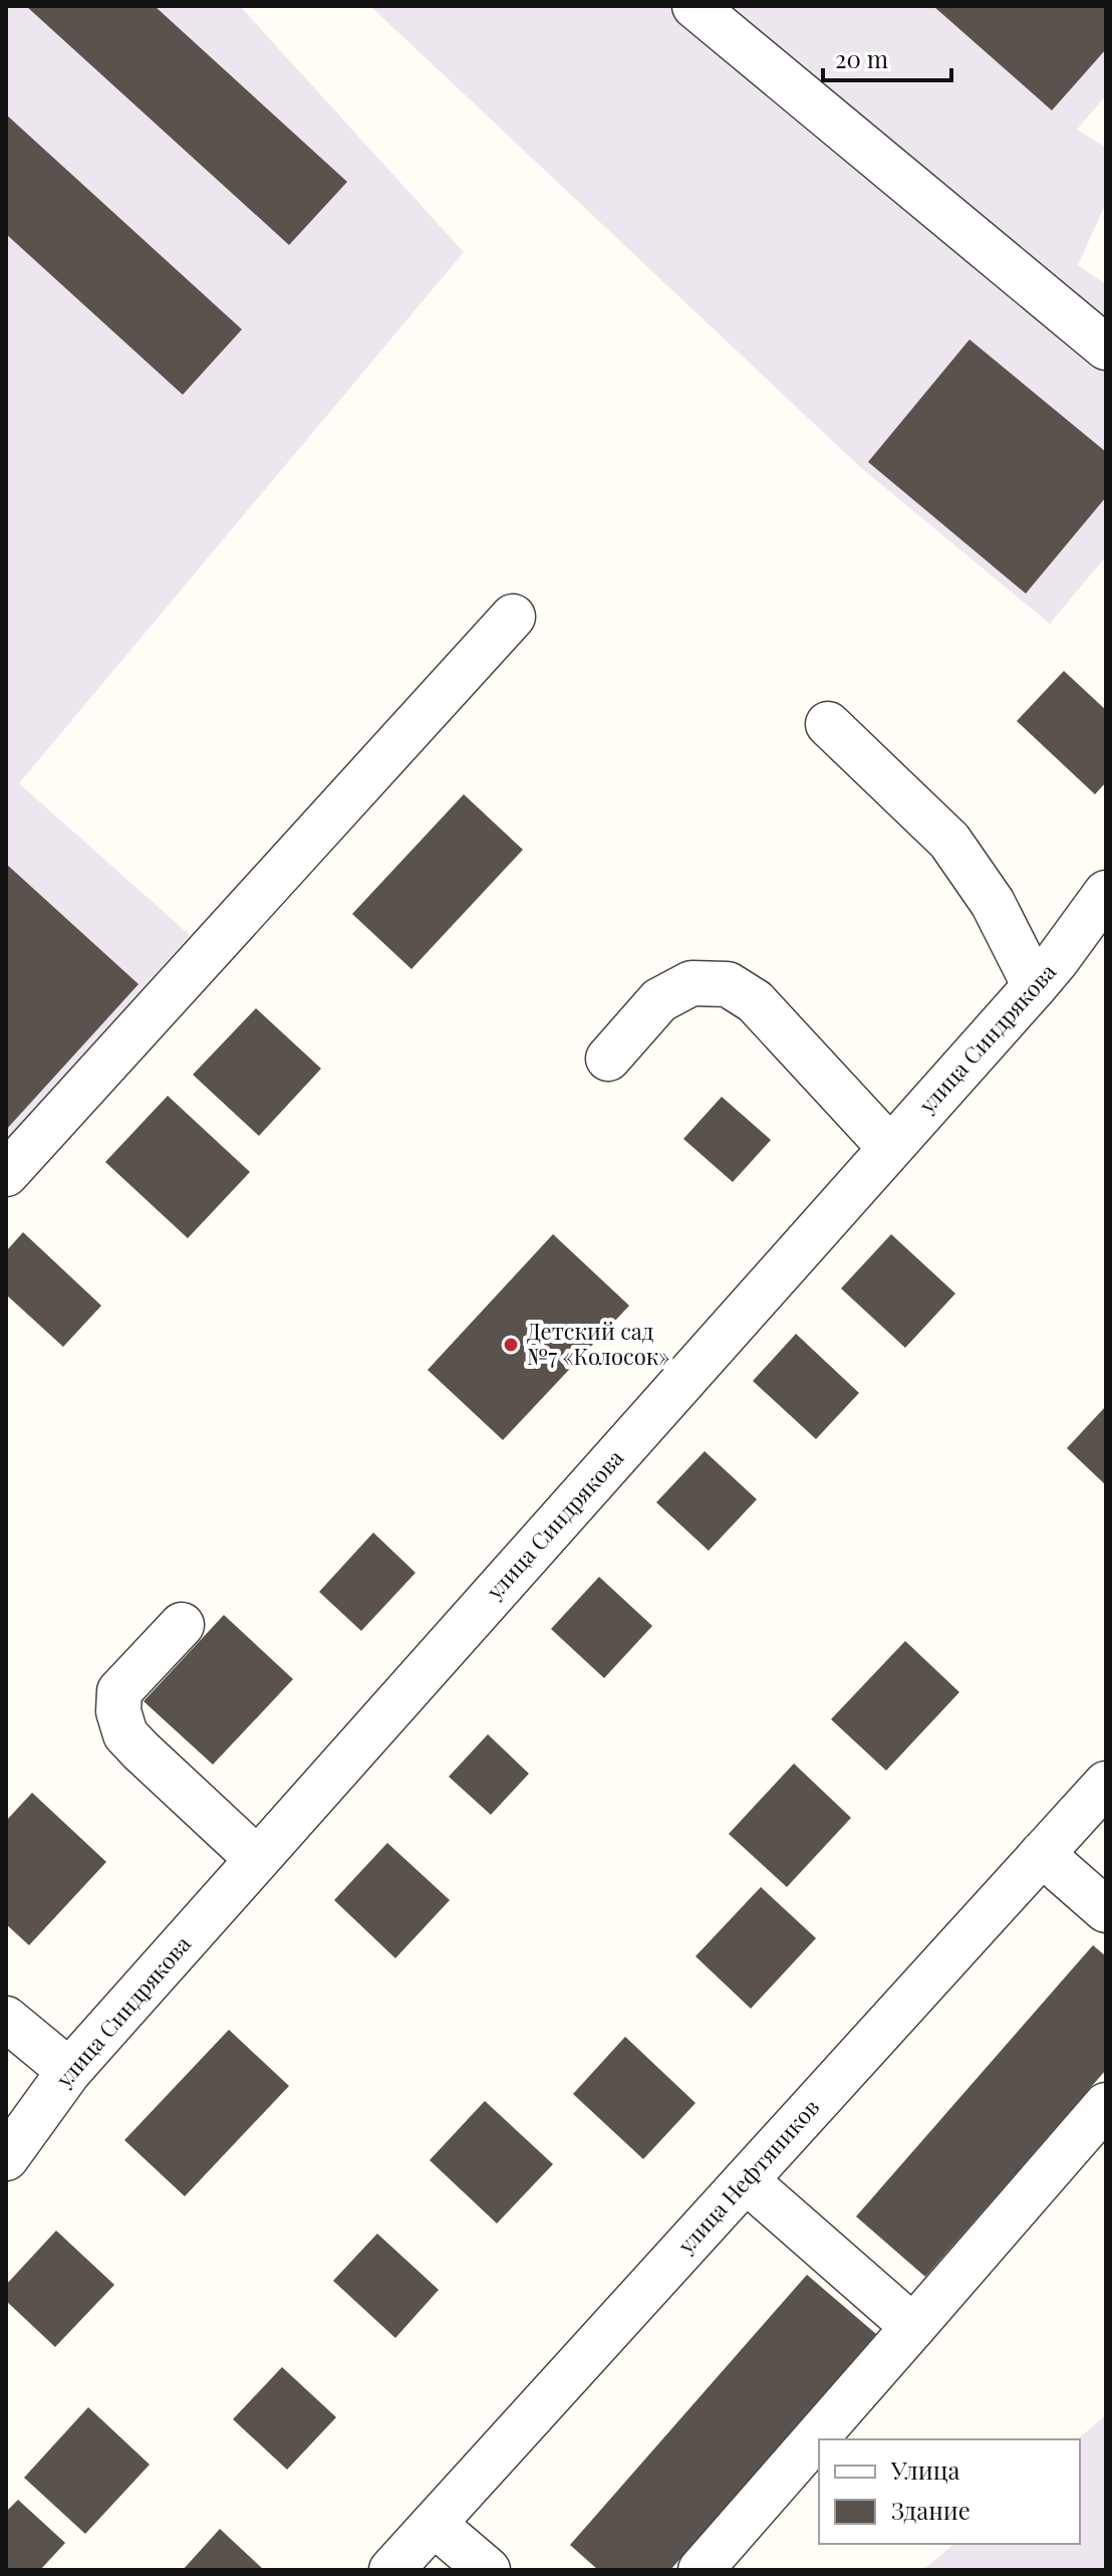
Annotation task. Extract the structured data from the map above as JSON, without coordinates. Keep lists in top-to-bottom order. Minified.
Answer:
{"streets":{"street":["улица Синдрякова","улица Нефтяников"]},"places":["Детский сад №7 «Колосок»"],"legend":["Улица","Здание"],"scale_bar":"20 m"}
